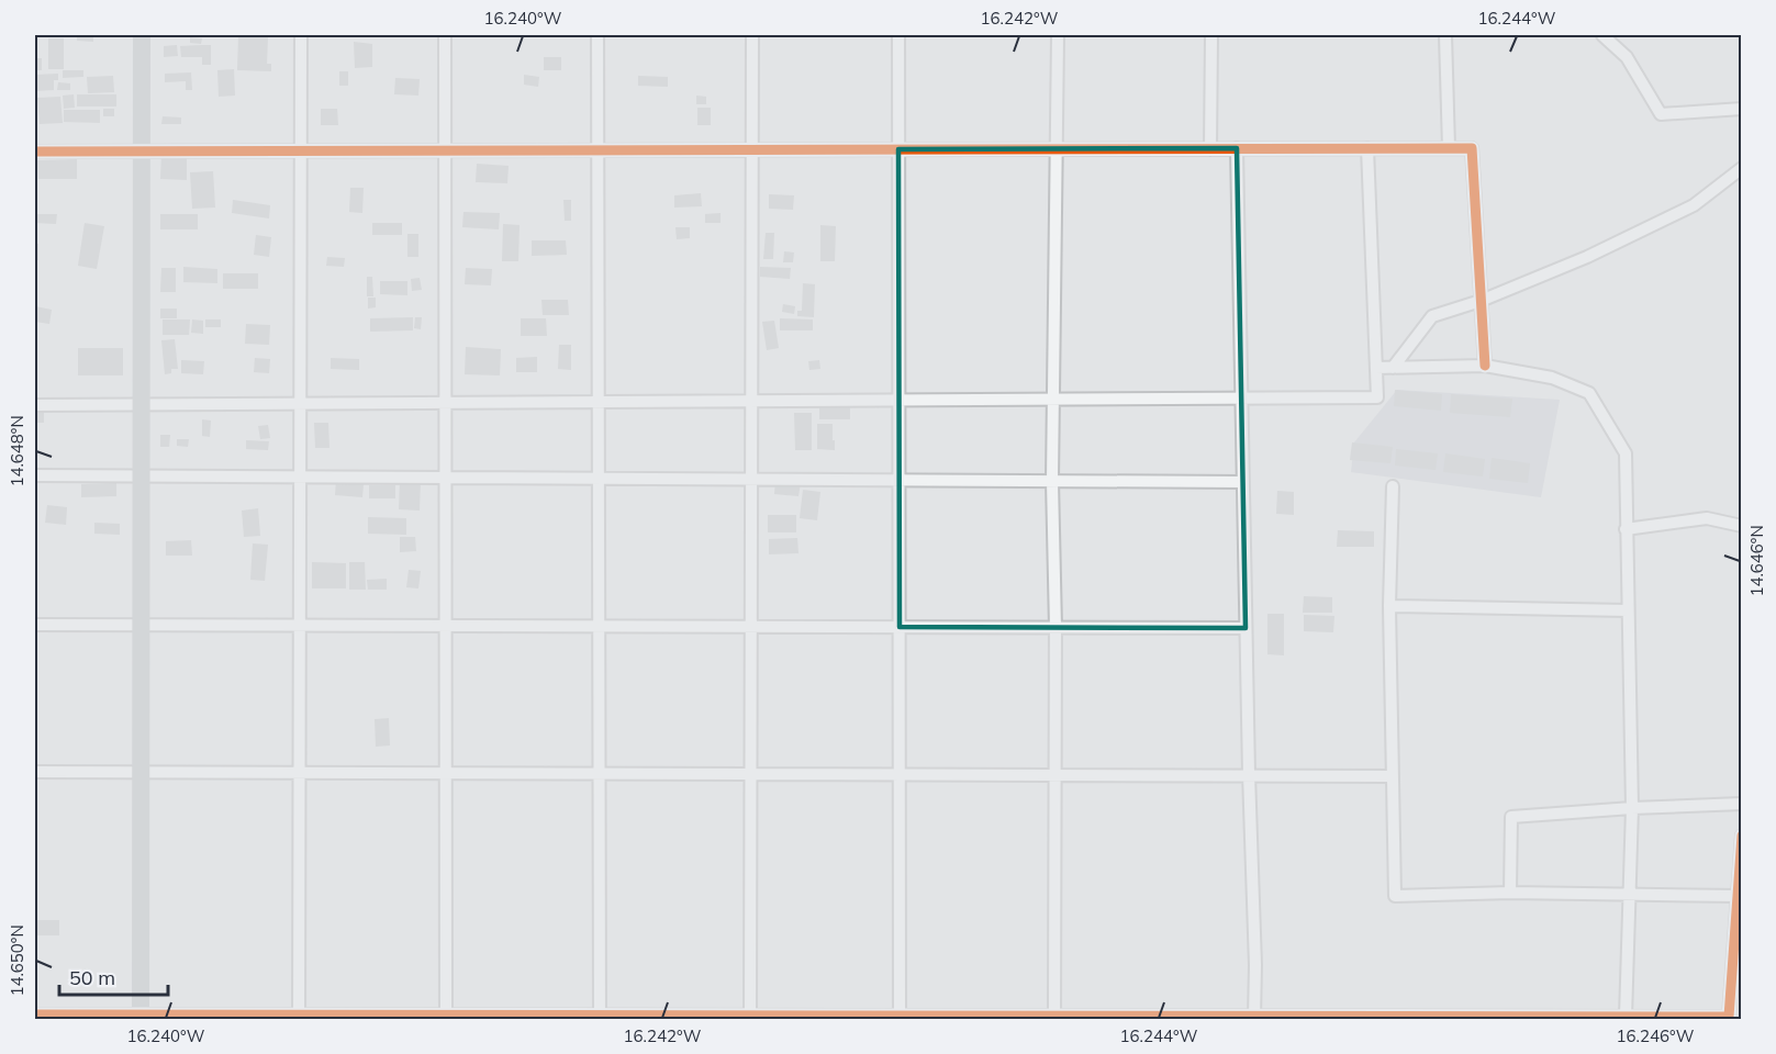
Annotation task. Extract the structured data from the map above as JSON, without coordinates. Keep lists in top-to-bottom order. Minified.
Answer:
{"scale_bar":"50 m","coordinates":["16.240°W","16.242°W","16.244°W","14.648°N","14.646°N","14.650°N","16.246°W"]}
